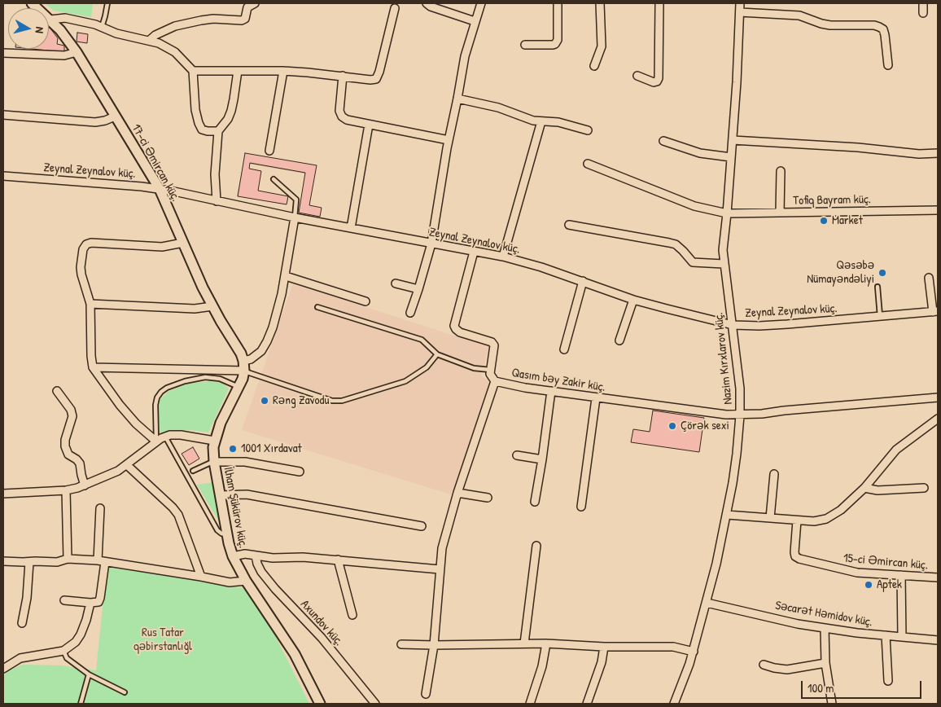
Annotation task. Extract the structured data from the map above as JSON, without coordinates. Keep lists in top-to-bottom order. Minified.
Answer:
{"streets":{"street":["17-ci Əmircan küç.","Zeynal Zeynalov küç.","Tofiq Bayram küç.","Nazim Kırxlarov küç.","Qasım bəy Zakir küç.","İlham Şükürov küç.","15-ci Əmircan küç.","Səcarət Həmidov küç.","Axundov küç."]},"crossings":[["17-ci Əmircan küç.","Zeynal Zeynalov küç."],["17-ci Əmircan küç.","İlham Şükürov küç."],["Zeynal Zeynalov küç.","Nazim Kırxlarov küç."],["Tofiq Bayram küç.","Nazim Kırxlarov küç."],["Nazim Kırxlarov küç.","Qasım bəy Zakir küç."],["Nazim Kırxlarov küç.","Səcarət Həmidov küç."]],"parks":["Rus Tatar qəbirstanlığl"],"places":["Market","Qəsəbə Nümayəndəliyi","Rəng Zavodu","Çörək sexi","1001 Xırdavat","Aptek"],"scale_bar":"100 m","north":"right"}
